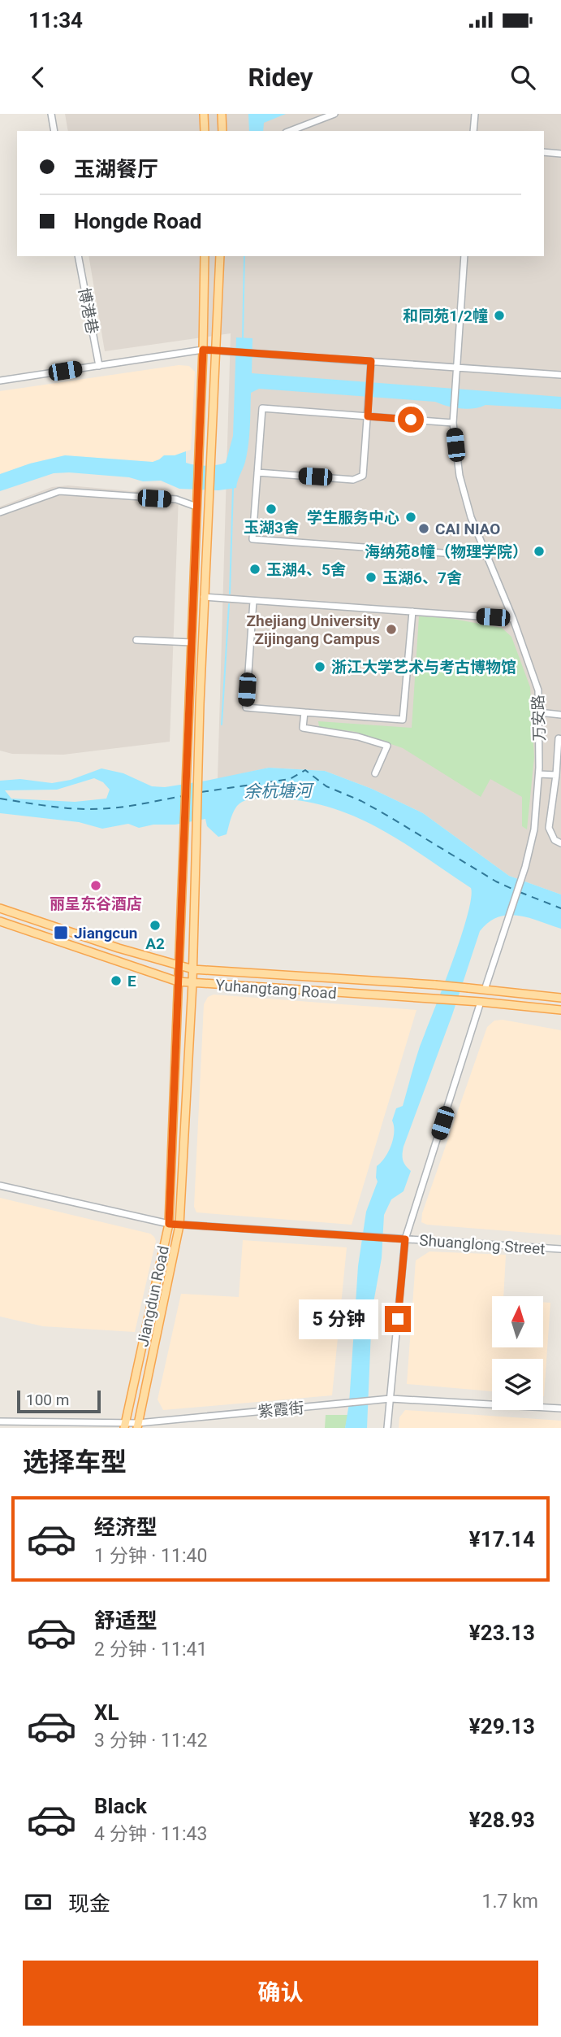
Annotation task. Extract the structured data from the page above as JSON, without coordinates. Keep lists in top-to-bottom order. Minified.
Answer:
{"streets":{"main road":["Yuhangtang Road","Jiangdun Road"],"street":["博港巷","万安路","Shuanglong Street","紫霞街"]},"crossings":[["万安路","Yuhangtang Road"],["Yuhangtang Road","Jiangdun Road"],["Shuanglong Street","Jiangdun Road"],["Jiangdun Road","紫霞街"]],"water":["余杭塘河"],"places":{"other":["和同苑1/2幢","玉湖3舍","学生服务中心","CAI NIAO","海纳苑8幢（物理学院）","玉湖4、5舍","玉湖6、7舍","Zhejiang University Zijingang Campus","浙江大学艺术与考古博物馆","丽呈东谷酒店","A2","E"],"transit":["Jiangcun"]},"scale_bar":"100 m","north":"top","page":{"status":"11:34","header":"Ridey","banner":["玉湖餐厅","Hongde Road"],"bubble":"5 分钟","scale":"100 m","heading":"选择车型","list":[{"name":"经济型","note":"1 分钟 · 11:40","value":"¥17.14"},{"name":"舒适型","note":"2 分钟 · 11:41","value":"¥23.13"},{"name":"XL","note":"3 分钟 · 11:42","value":"¥29.13"},{"name":"Black","note":"4 分钟 · 11:43","value":"¥28.93"}],"pay":["现金","1.7 km"],"buttons":"确认"}}
